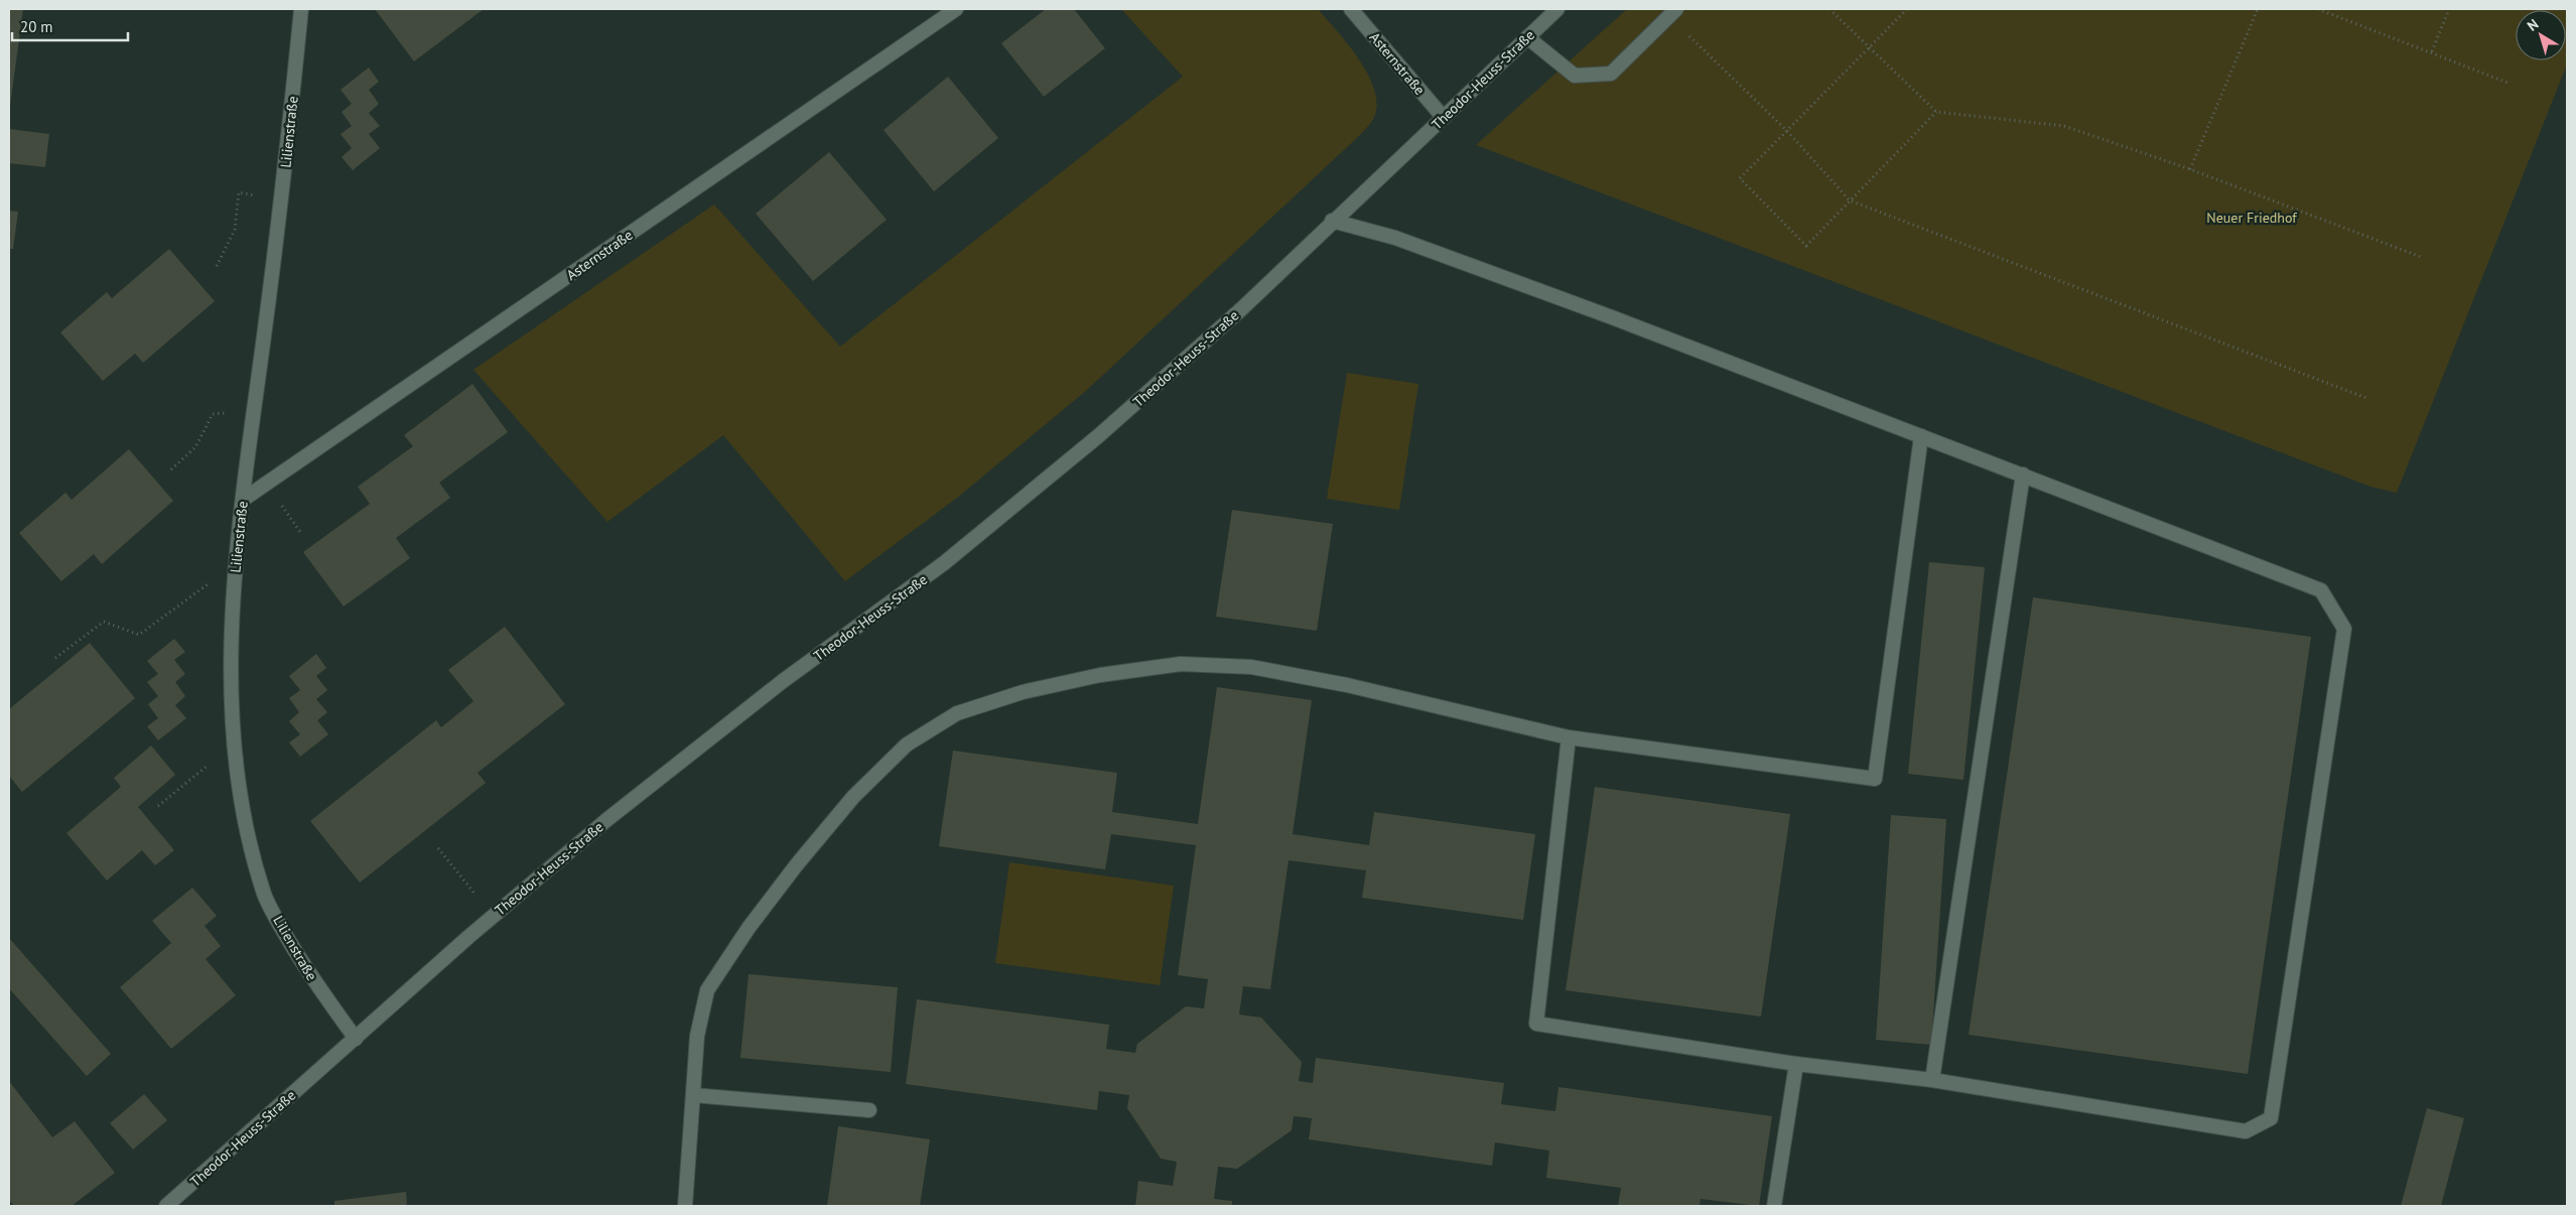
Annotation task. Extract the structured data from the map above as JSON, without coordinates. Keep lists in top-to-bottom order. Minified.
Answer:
{"streets":{"street":["Asternstraße","Theodor-Heuss-Straße","Lilienstraße"]},"crossings":[["Asternstraße","Theodor-Heuss-Straße"],["Asternstraße","Lilienstraße"],["Theodor-Heuss-Straße","Lilienstraße"]],"parks":["Neuer Friedhof"],"scale_bar":"20 m","north":"top left"}
